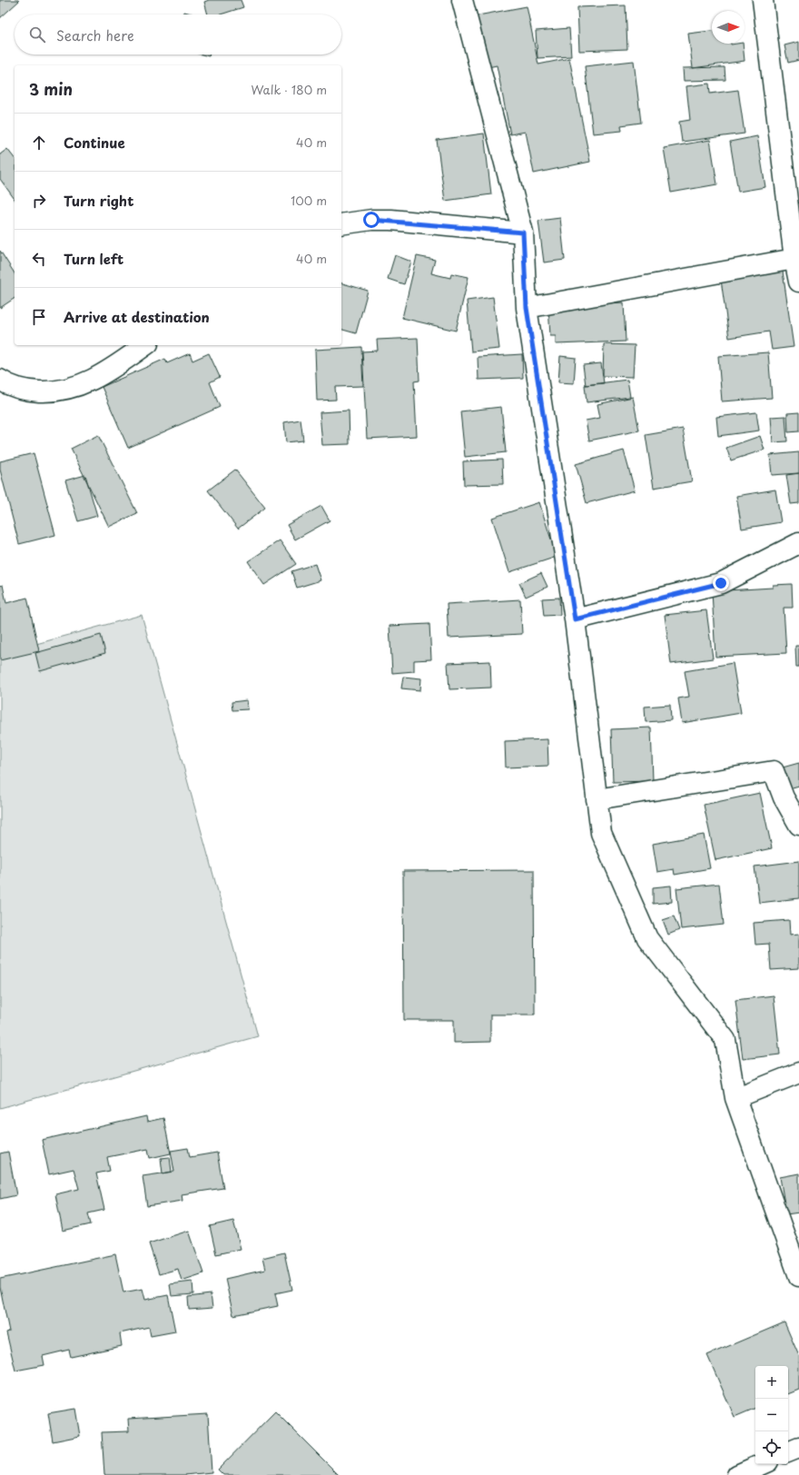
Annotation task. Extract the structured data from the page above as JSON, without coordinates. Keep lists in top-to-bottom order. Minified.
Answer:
{"north":"right","page":{"search":"Search here","heading":["3 min","Walk · 180 m"],"list":[["Continue","40 m"],["Turn right","100 m"],["Turn left","40 m"],"Arrive at destination"],"map_buttons":["+","−"]}}
